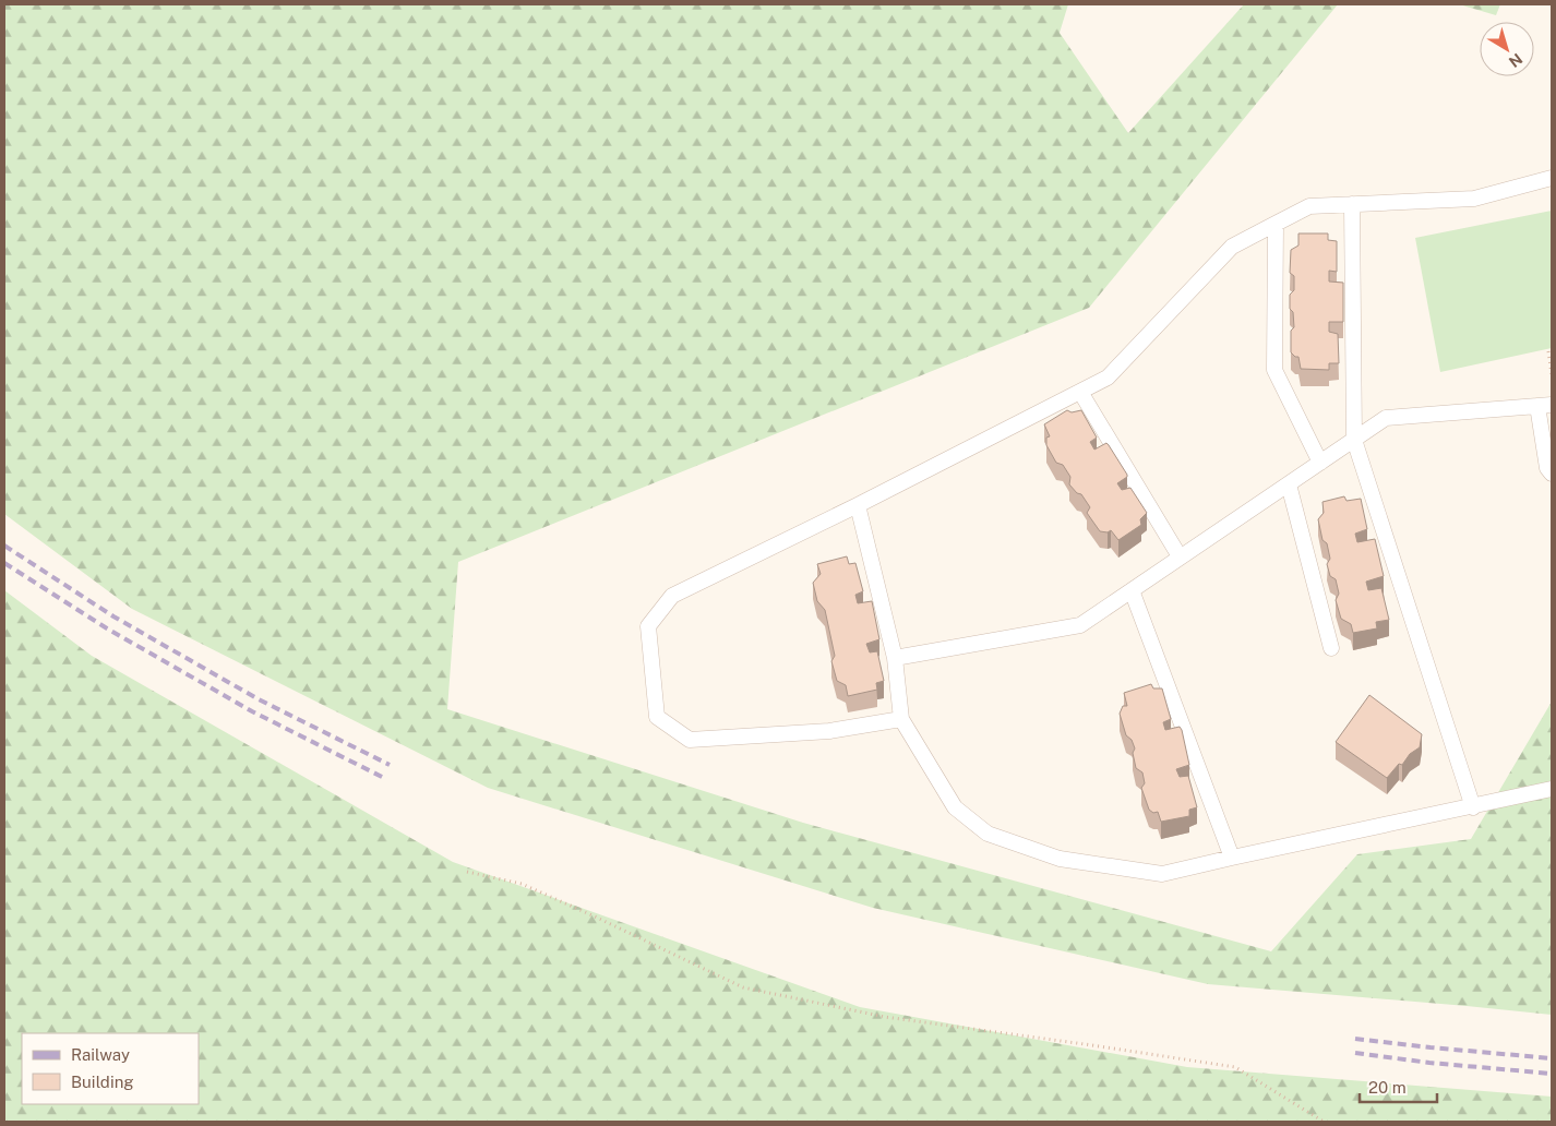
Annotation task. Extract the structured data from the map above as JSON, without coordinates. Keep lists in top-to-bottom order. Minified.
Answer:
{"legend":["Railway","Building"],"scale_bar":"20 m","north":"bottom right"}
